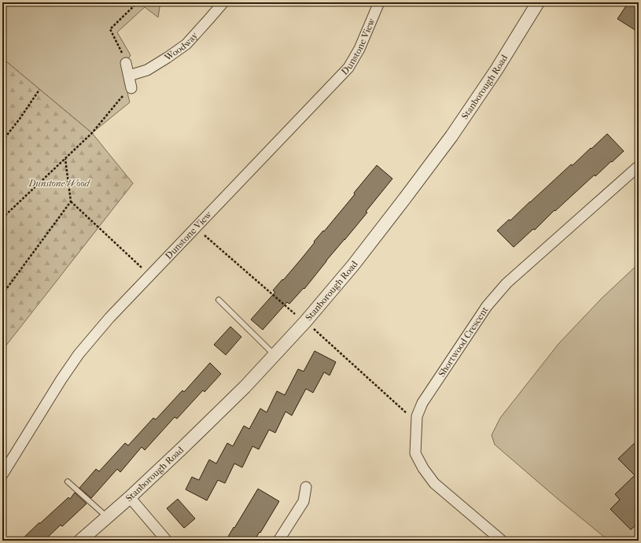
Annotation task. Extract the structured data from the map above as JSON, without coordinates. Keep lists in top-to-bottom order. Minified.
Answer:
{"streets":{"street":["Woodway","Dunstone View","Stanborough Road","Shortwood Crescent"]},"parks":["Dunstone Wood"]}
